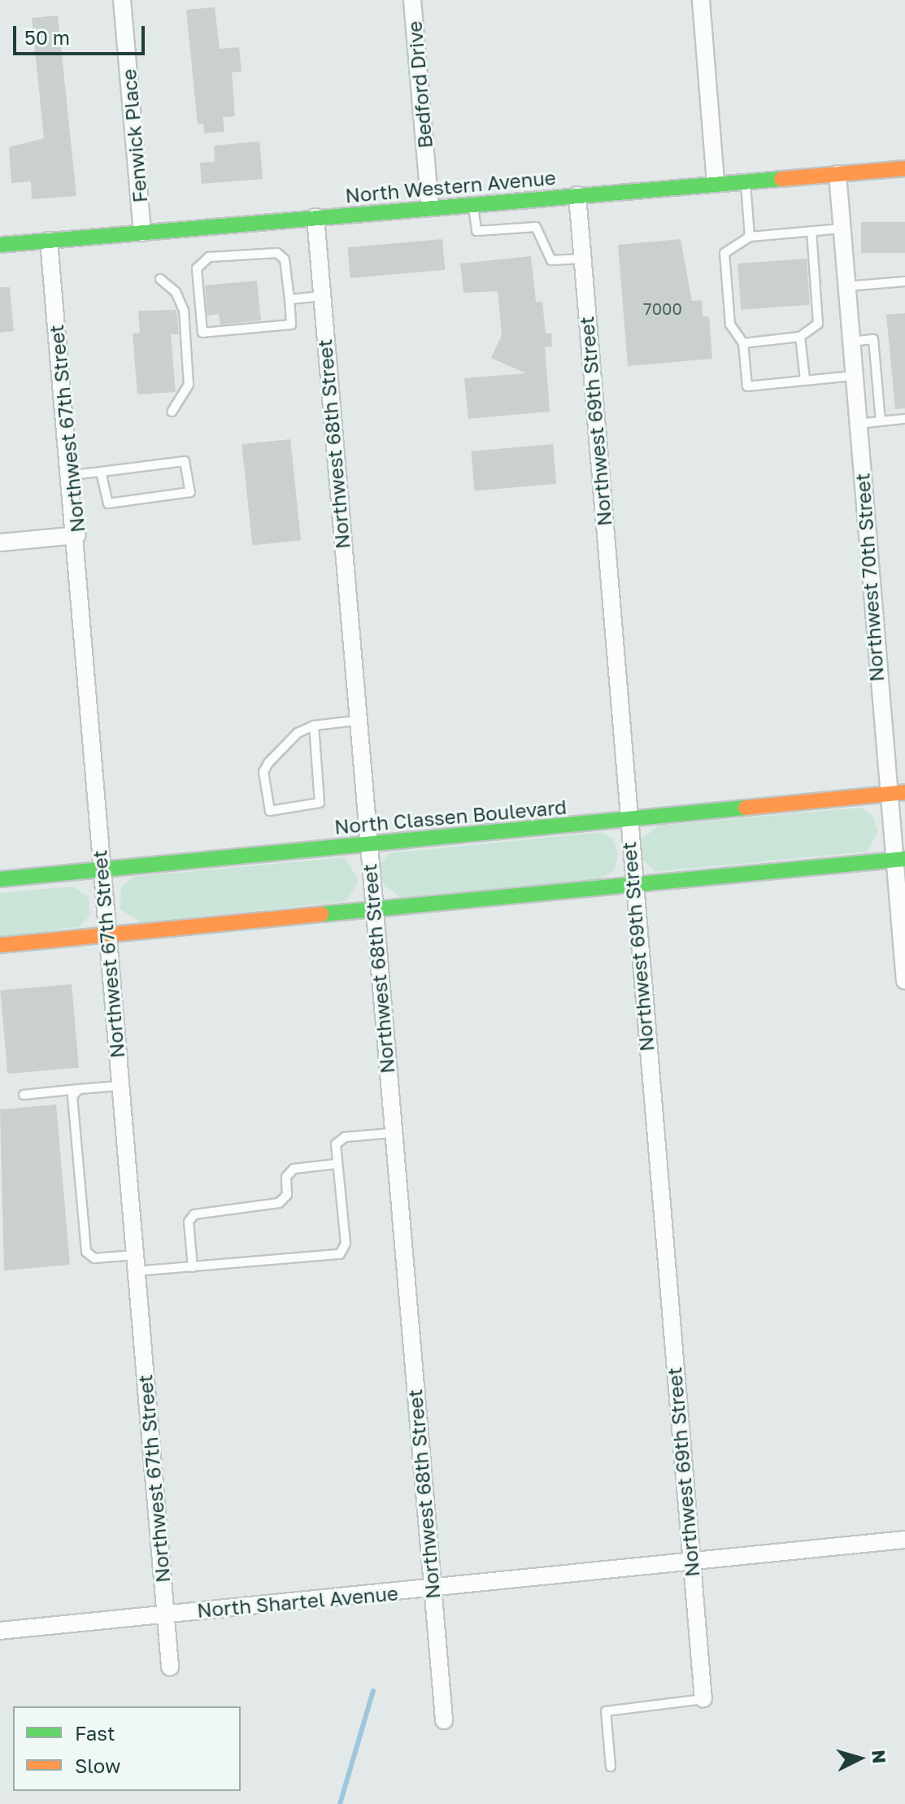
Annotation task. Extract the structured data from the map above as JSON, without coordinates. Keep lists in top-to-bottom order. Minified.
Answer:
{"streets":{"street":["Bedford Drive","Fenwick Place","North Western Avenue","Northwest 69th Street","Northwest 67th Street","Northwest 68th Street","Northwest 70th Street","North Classen Boulevard","North Shartel Avenue"]},"crossings":[["Bedford Drive","North Western Avenue"],["Fenwick Place","North Western Avenue"],["North Western Avenue","Northwest 69th Street"],["North Western Avenue","Northwest 67th Street"],["North Western Avenue","Northwest 68th Street"],["North Western Avenue","Northwest 70th Street"],["Northwest 69th Street","North Classen Boulevard"],["Northwest 69th Street","North Shartel Avenue"],["Northwest 67th Street","North Classen Boulevard"],["Northwest 67th Street","North Shartel Avenue"],["Northwest 68th Street","North Classen Boulevard"],["Northwest 68th Street","North Shartel Avenue"],["Northwest 70th Street","North Classen Boulevard"]],"house_numbers":["7000"],"legend":["Fast","Slow"],"scale_bar":"50 m","north":"right"}
